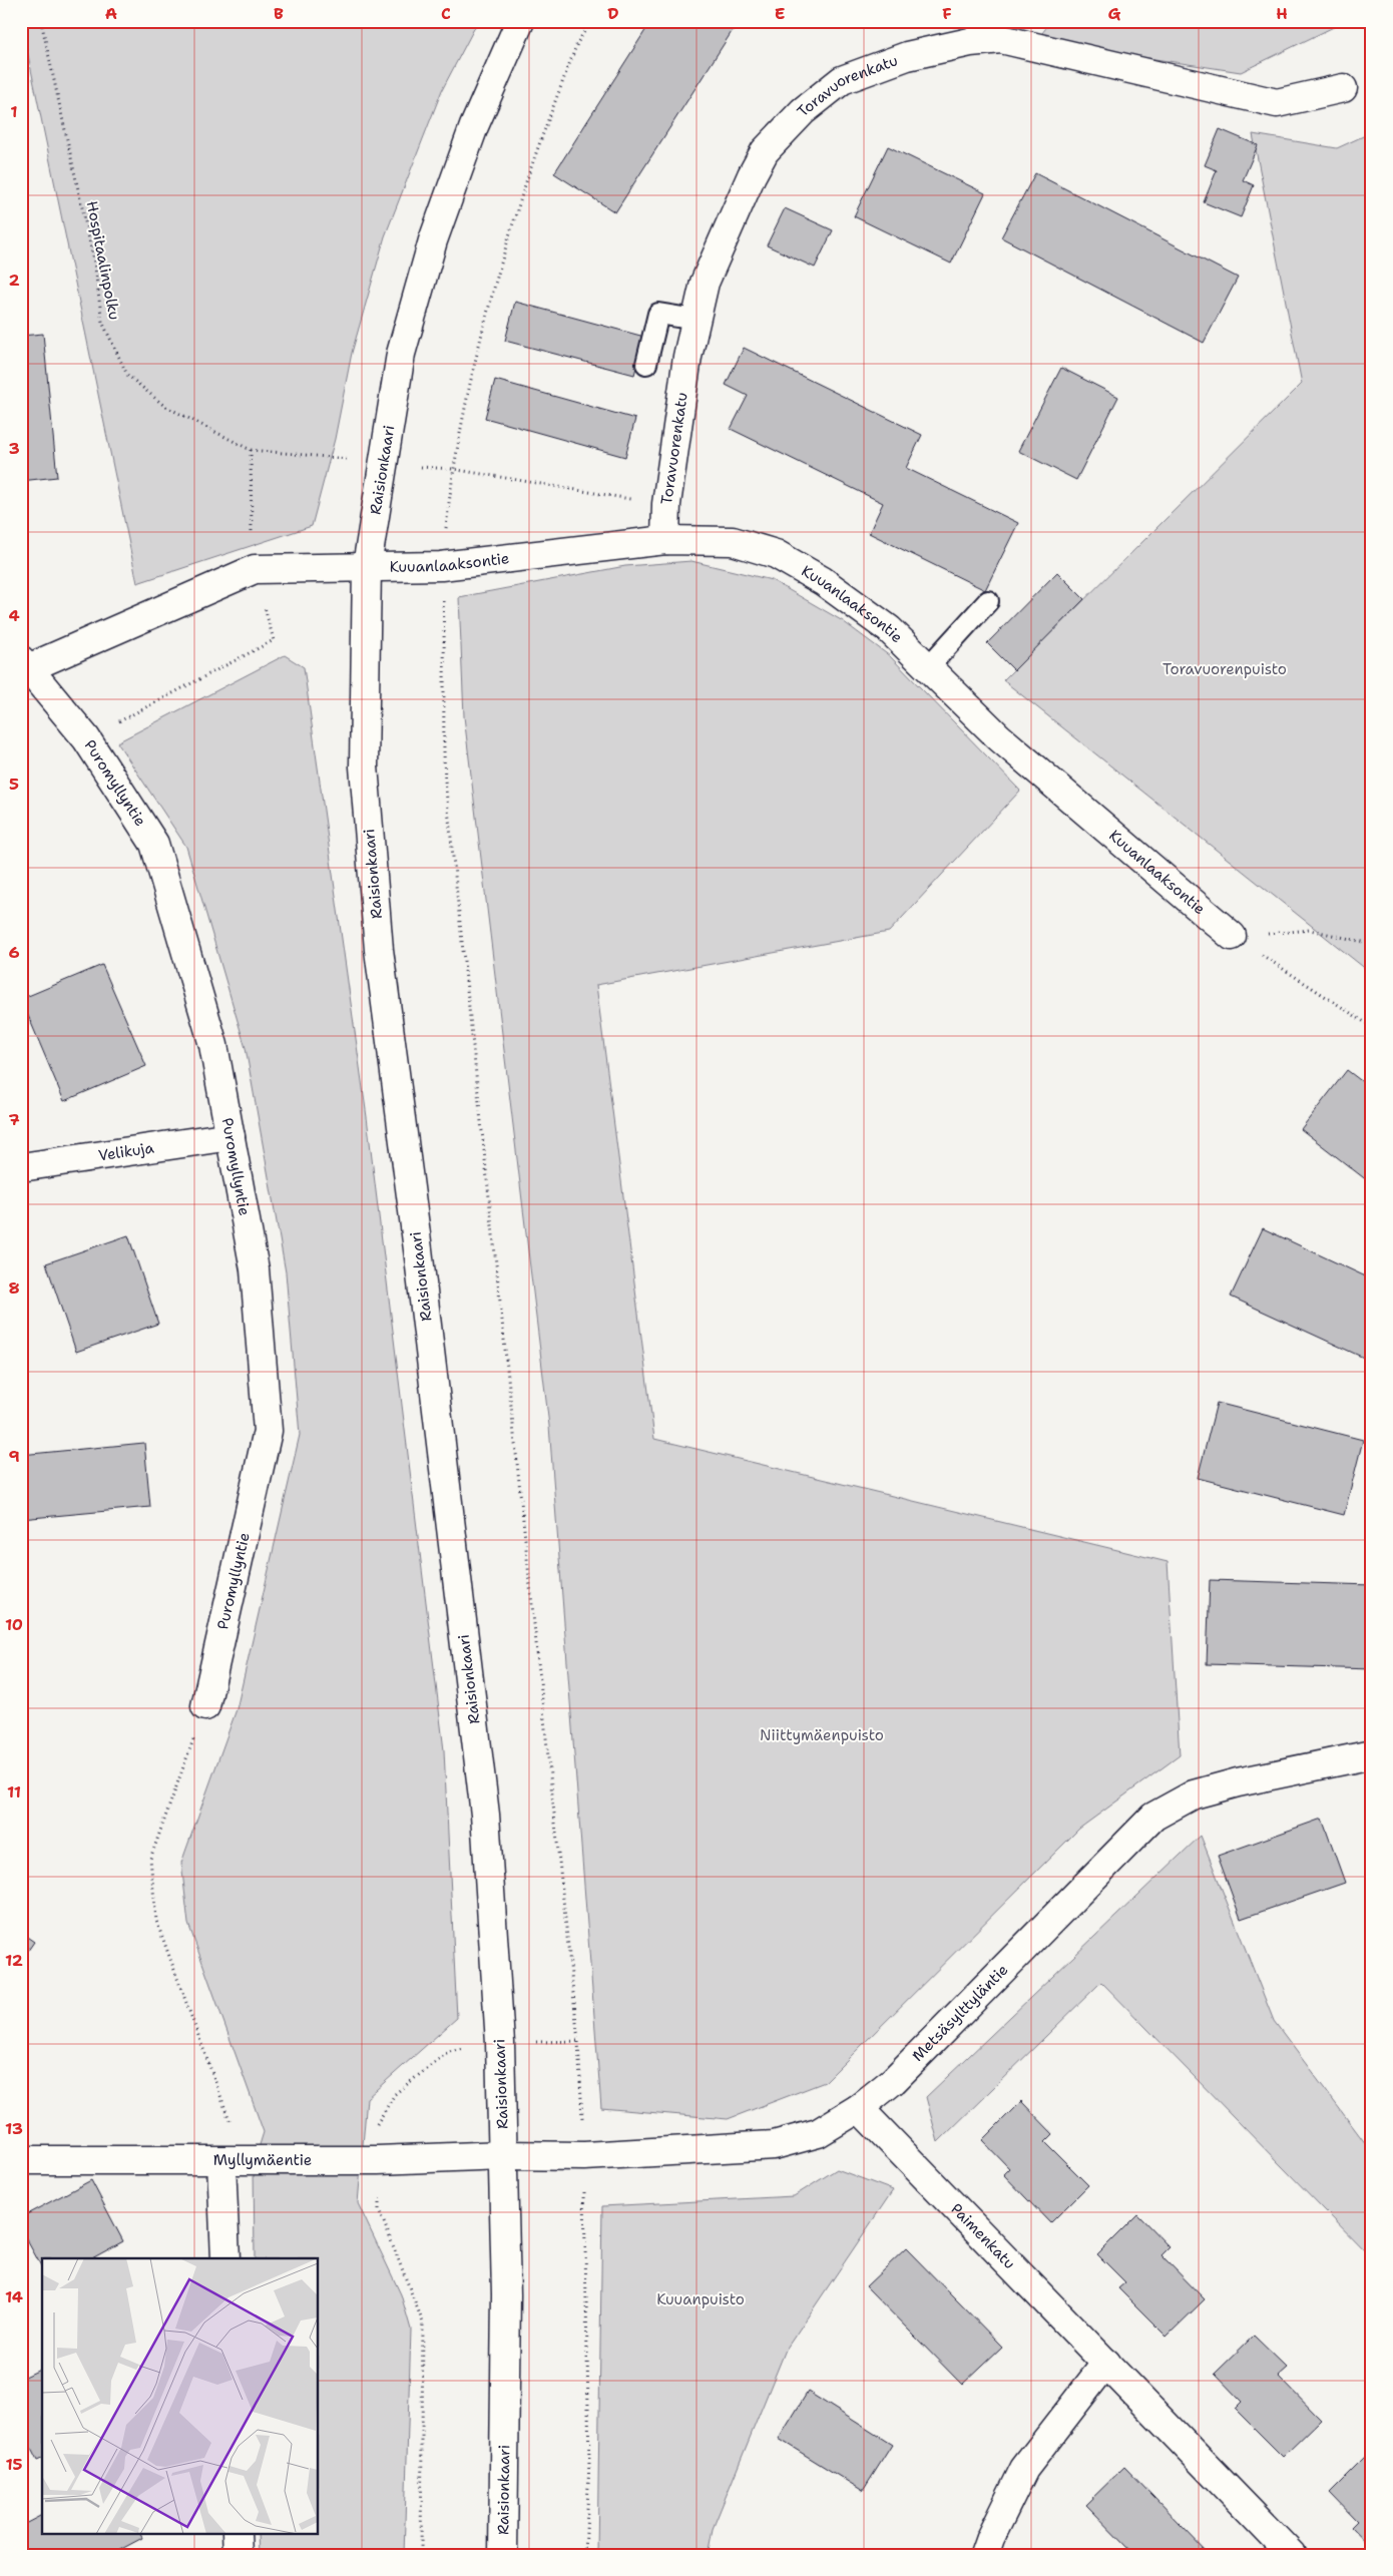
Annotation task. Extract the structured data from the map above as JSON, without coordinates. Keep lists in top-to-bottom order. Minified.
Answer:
{"streets":{"street":["Toravuorenkatu","Raisionkaari","Kuuanlaaksontie","Puromyllyntie","Velikuja","Metsäsylttyläntie","Myllymäentie","Paimenkatu"],"path":["Hospitaalinpolku"]},"crossings":[["Toravuorenkatu","Kuuanlaaksontie"],["Hospitaalinpolku","Raisionkaari"],["Raisionkaari","Kuuanlaaksontie"],["Raisionkaari","Puromyllyntie"],["Raisionkaari","Metsäsylttyläntie"],["Raisionkaari","Myllymäentie"],["Kuuanlaaksontie","Puromyllyntie"],["Puromyllyntie","Velikuja"],["Metsäsylttyläntie","Myllymäentie"],["Metsäsylttyläntie","Paimenkatu"]],"parks":["Toravuorenpuisto","Niittymäenpuisto","Kuuanpuisto"],"grid":{"columns":["A","B","C","D","E","F","G","H"],"rows":["1","2","3","4","5","6","7","8","9","10","11","12","13","14","15"]}}
